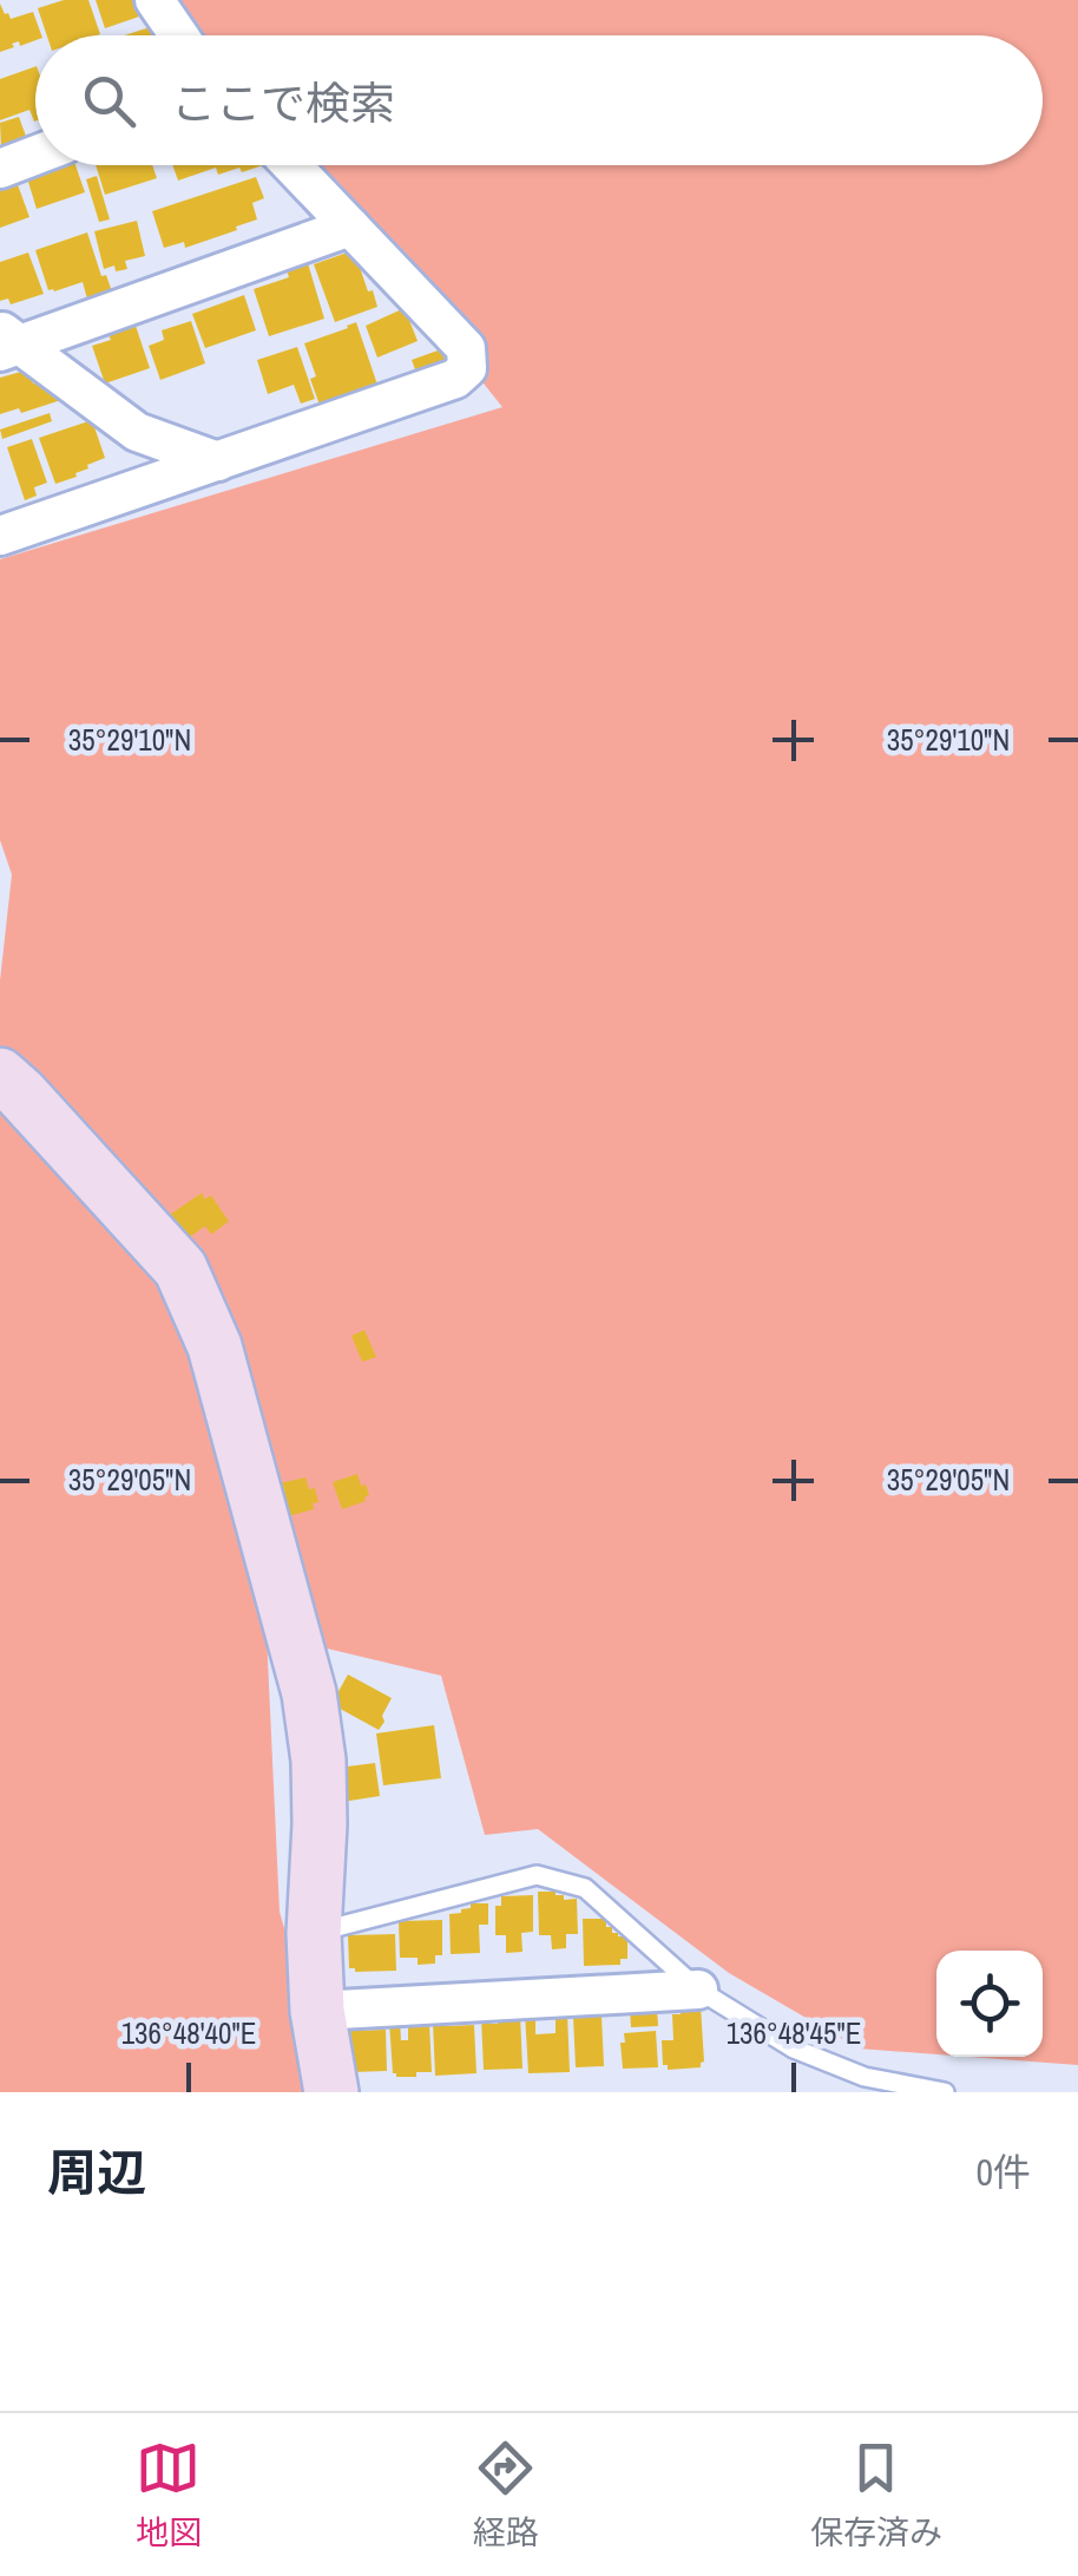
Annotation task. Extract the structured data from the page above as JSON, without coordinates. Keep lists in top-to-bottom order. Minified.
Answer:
{"page":{"search":"ここで検索","heading":["周辺","0件"],"nav":["地図","経路","保存済み"]},"coordinates":["35°29'10\"N","35°29'05\"N","136°48'40\"E","136°48'45\"E"]}
